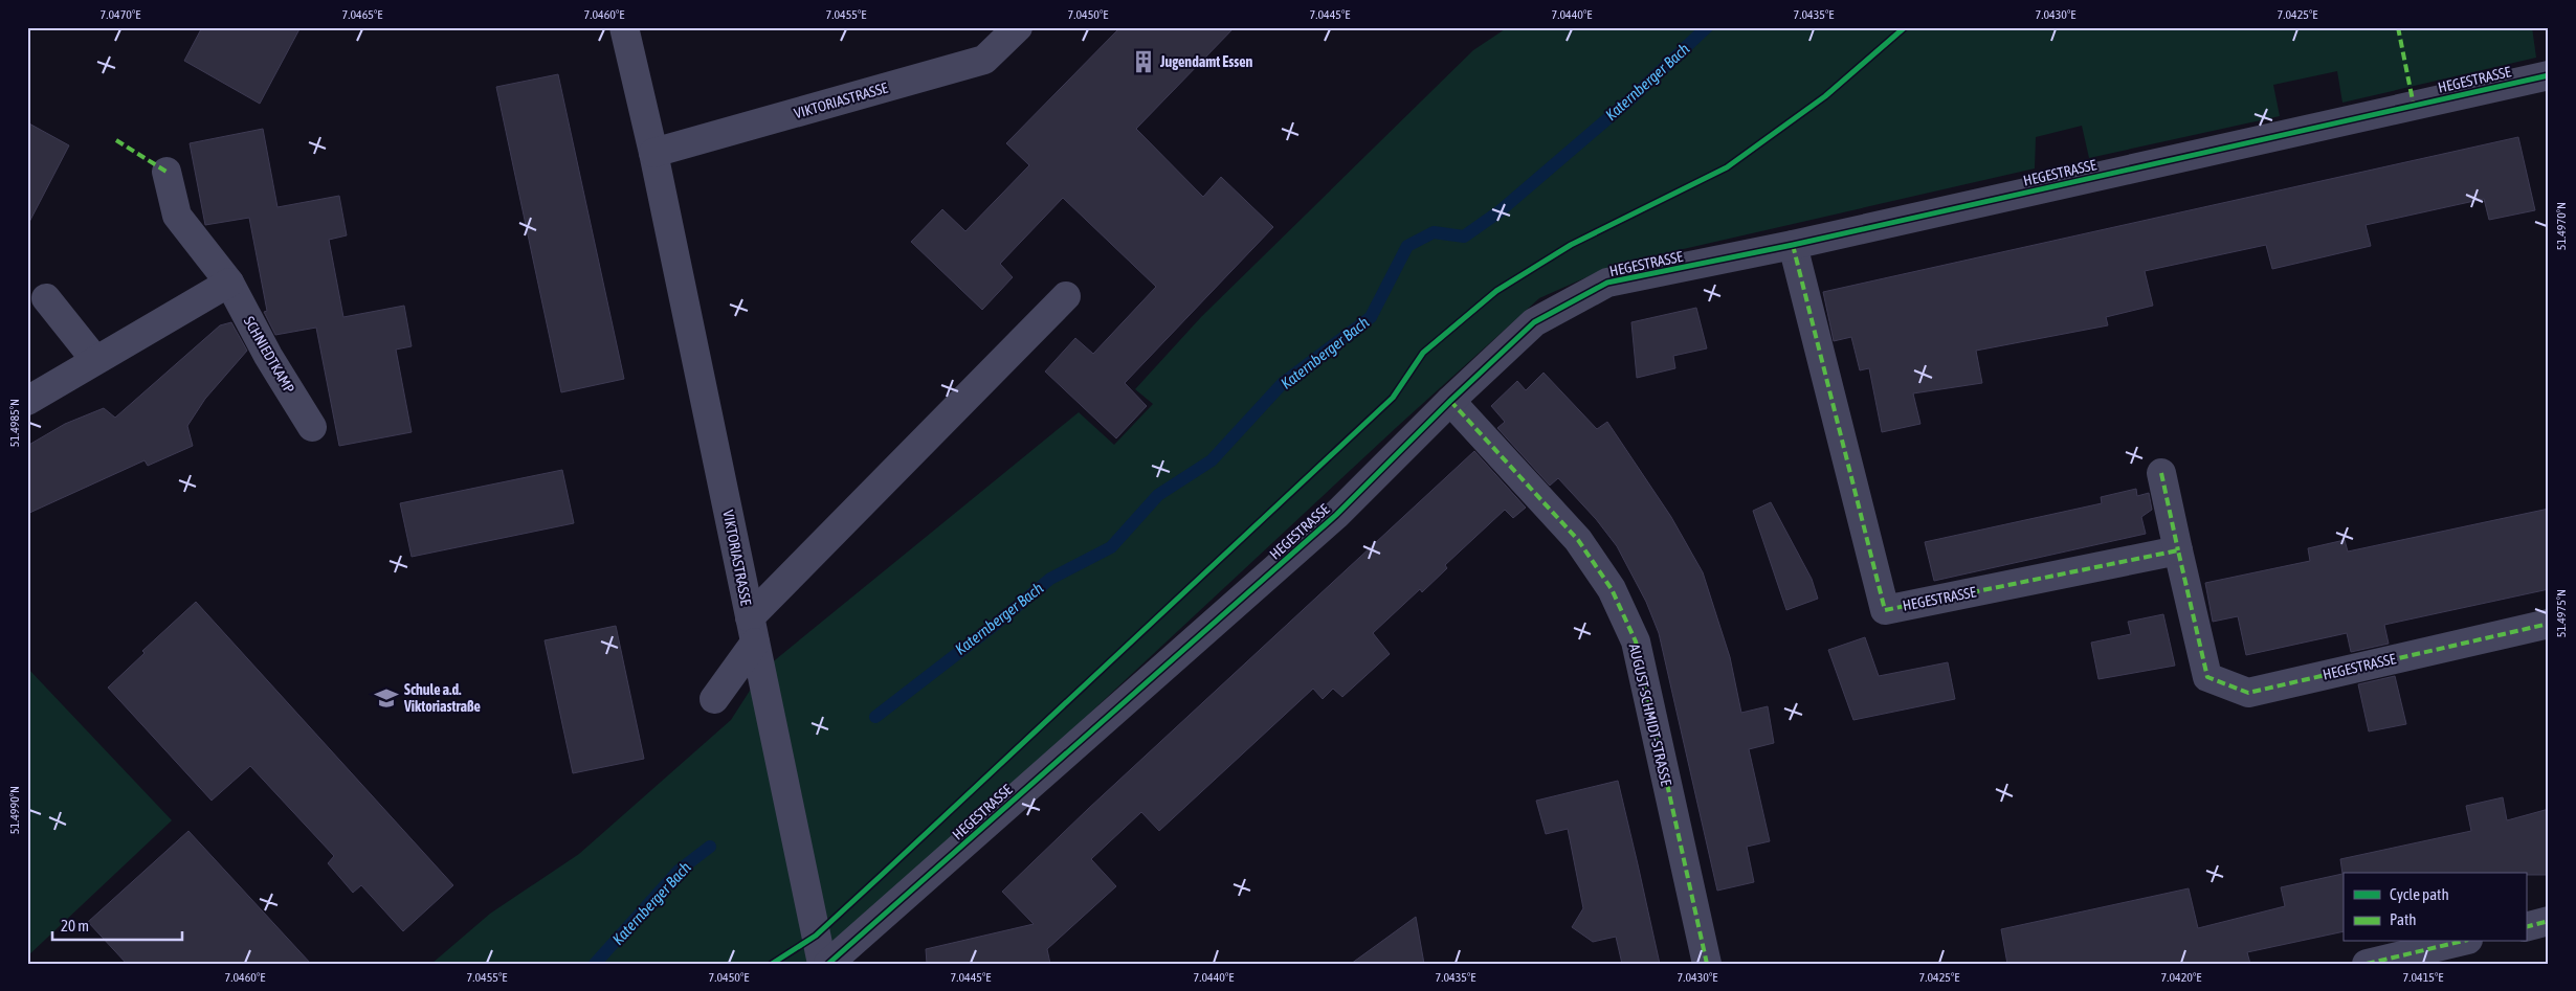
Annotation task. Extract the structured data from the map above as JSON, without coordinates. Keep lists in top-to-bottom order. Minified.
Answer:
{"streets":{"street":["HEGESTRASSE","VIKTORIASTRASSE","SCHNIEDTKAMP","AUGUST-SCHMIDT-STRASSE"]},"crossings":[["HEGESTRASSE","AUGUST-SCHMIDT-STRASSE"]],"water":["Katernberger Bach"],"places":{"building":["Jugendamt Essen"],"school or university":["Schule a.d. Viktoriastraße"]},"legend":["Cycle path","Path"],"scale_bar":"20 m","coordinates":["7.0470°E","7.0465°E","7.0460°E","7.0455°E","7.0450°E","7.0445°E","7.0440°E","7.0435°E","7.0430°E","7.0425°E","51.4970°N","51.4985°N","51.4975°N","51.4990°N","7.0420°E","7.0415°E"]}
